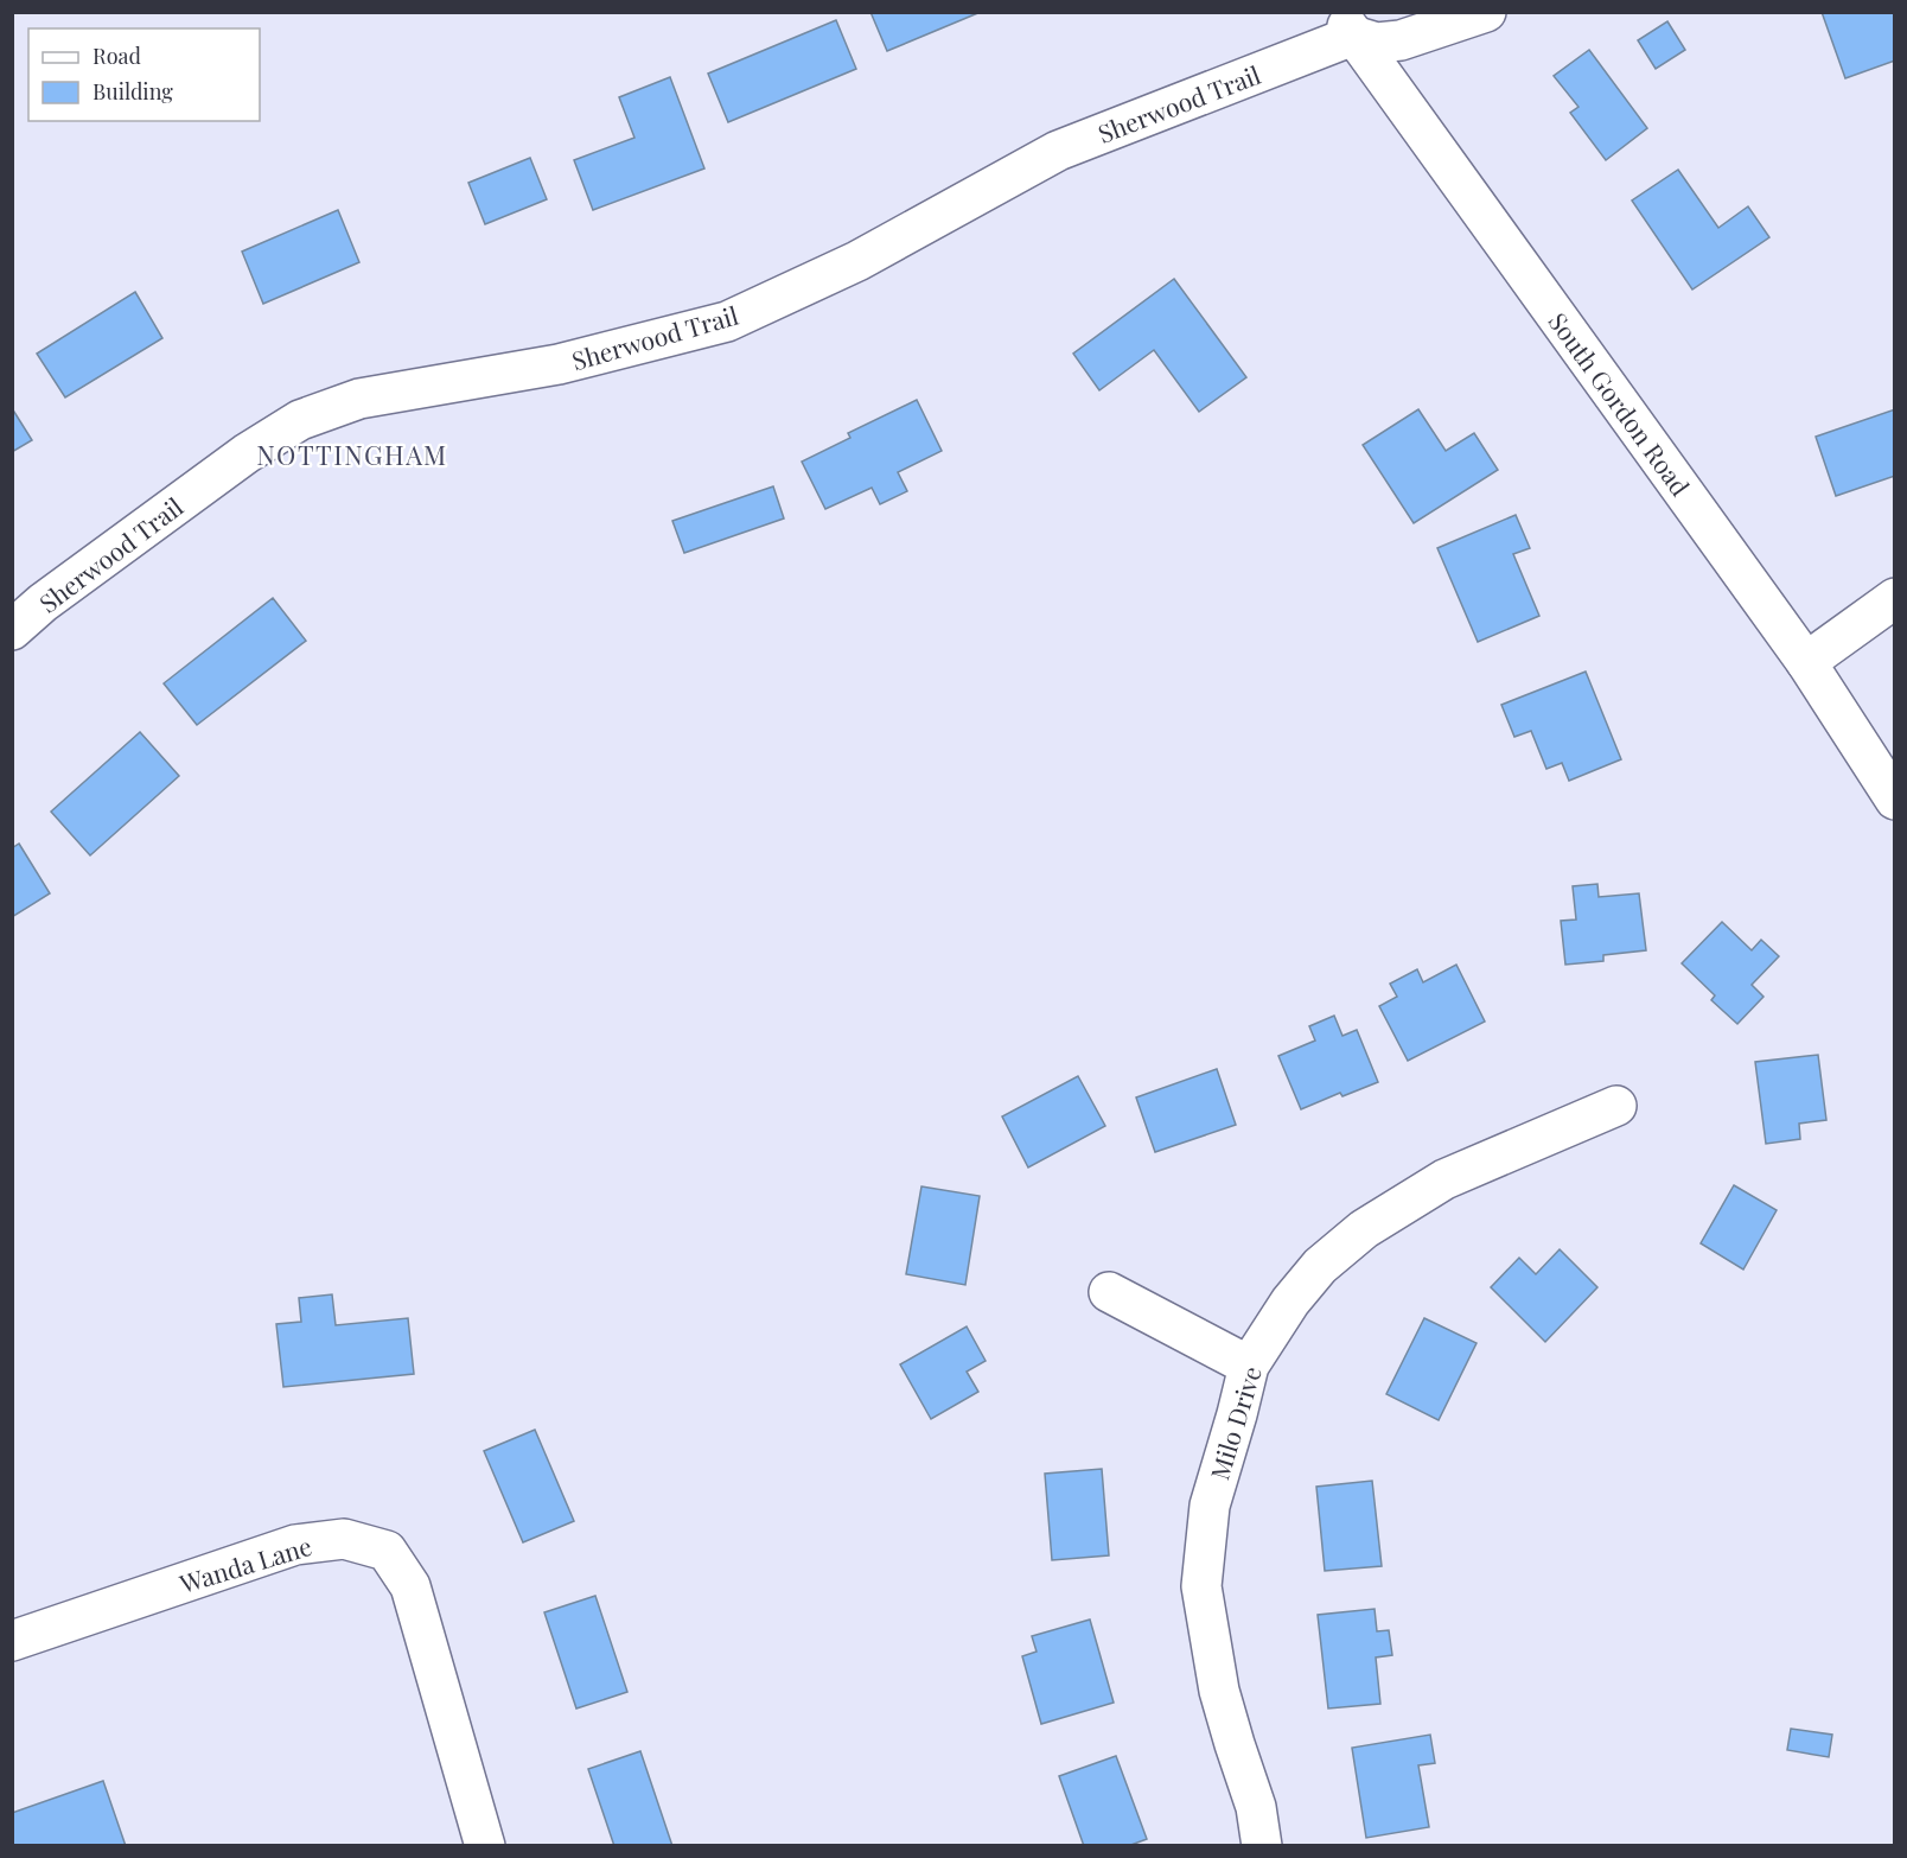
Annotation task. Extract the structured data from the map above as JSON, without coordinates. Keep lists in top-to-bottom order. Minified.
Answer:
{"streets":{"street":["Sherwood Trail","South Gordon Road","Milo Drive","Wanda Lane"]},"crossings":[["Sherwood Trail","South Gordon Road"]],"districts":["NOTTINGHAM"],"legend":["Road","Building"]}
